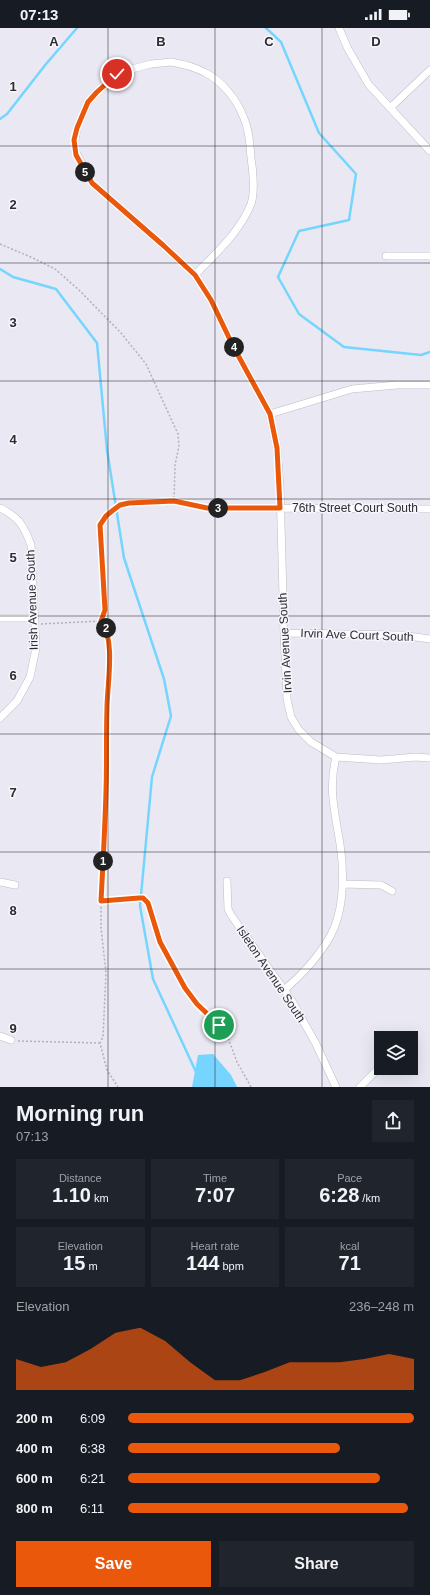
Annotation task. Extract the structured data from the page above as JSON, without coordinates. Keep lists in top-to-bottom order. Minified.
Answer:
{"streets":{"street":["76th Street Court South","Irish Avenue South","Irvin Ave Court South","Irvin Avenue South","Isleton Avenue South"]},"crossings":[["76th Street Court South","Irvin Avenue South"],["Irvin Ave Court South","Irvin Avenue South"]],"page":{"status":"07:13","pins":["5","4","3","2","1"],"heading":["Morning run","07:13"],"stats":[["Distance","1.10 km"],["Time","7:07"],["Pace","6:28 /km"],["Elevation","15 m"],["Heart rate","144 bpm"],["kcal","71"]],"chart":["Elevation","236–248 m"],"list":[{"name":"200 m","note":"6:09"},{"name":"400 m","note":"6:38"},{"name":"600 m","note":"6:21"},{"name":"800 m","note":"6:11"}],"buttons":["Save","Share"]},"grid":{"columns":["A","B","C","D"],"rows":["1","2","3","4","5","6","7","8","9"]}}
